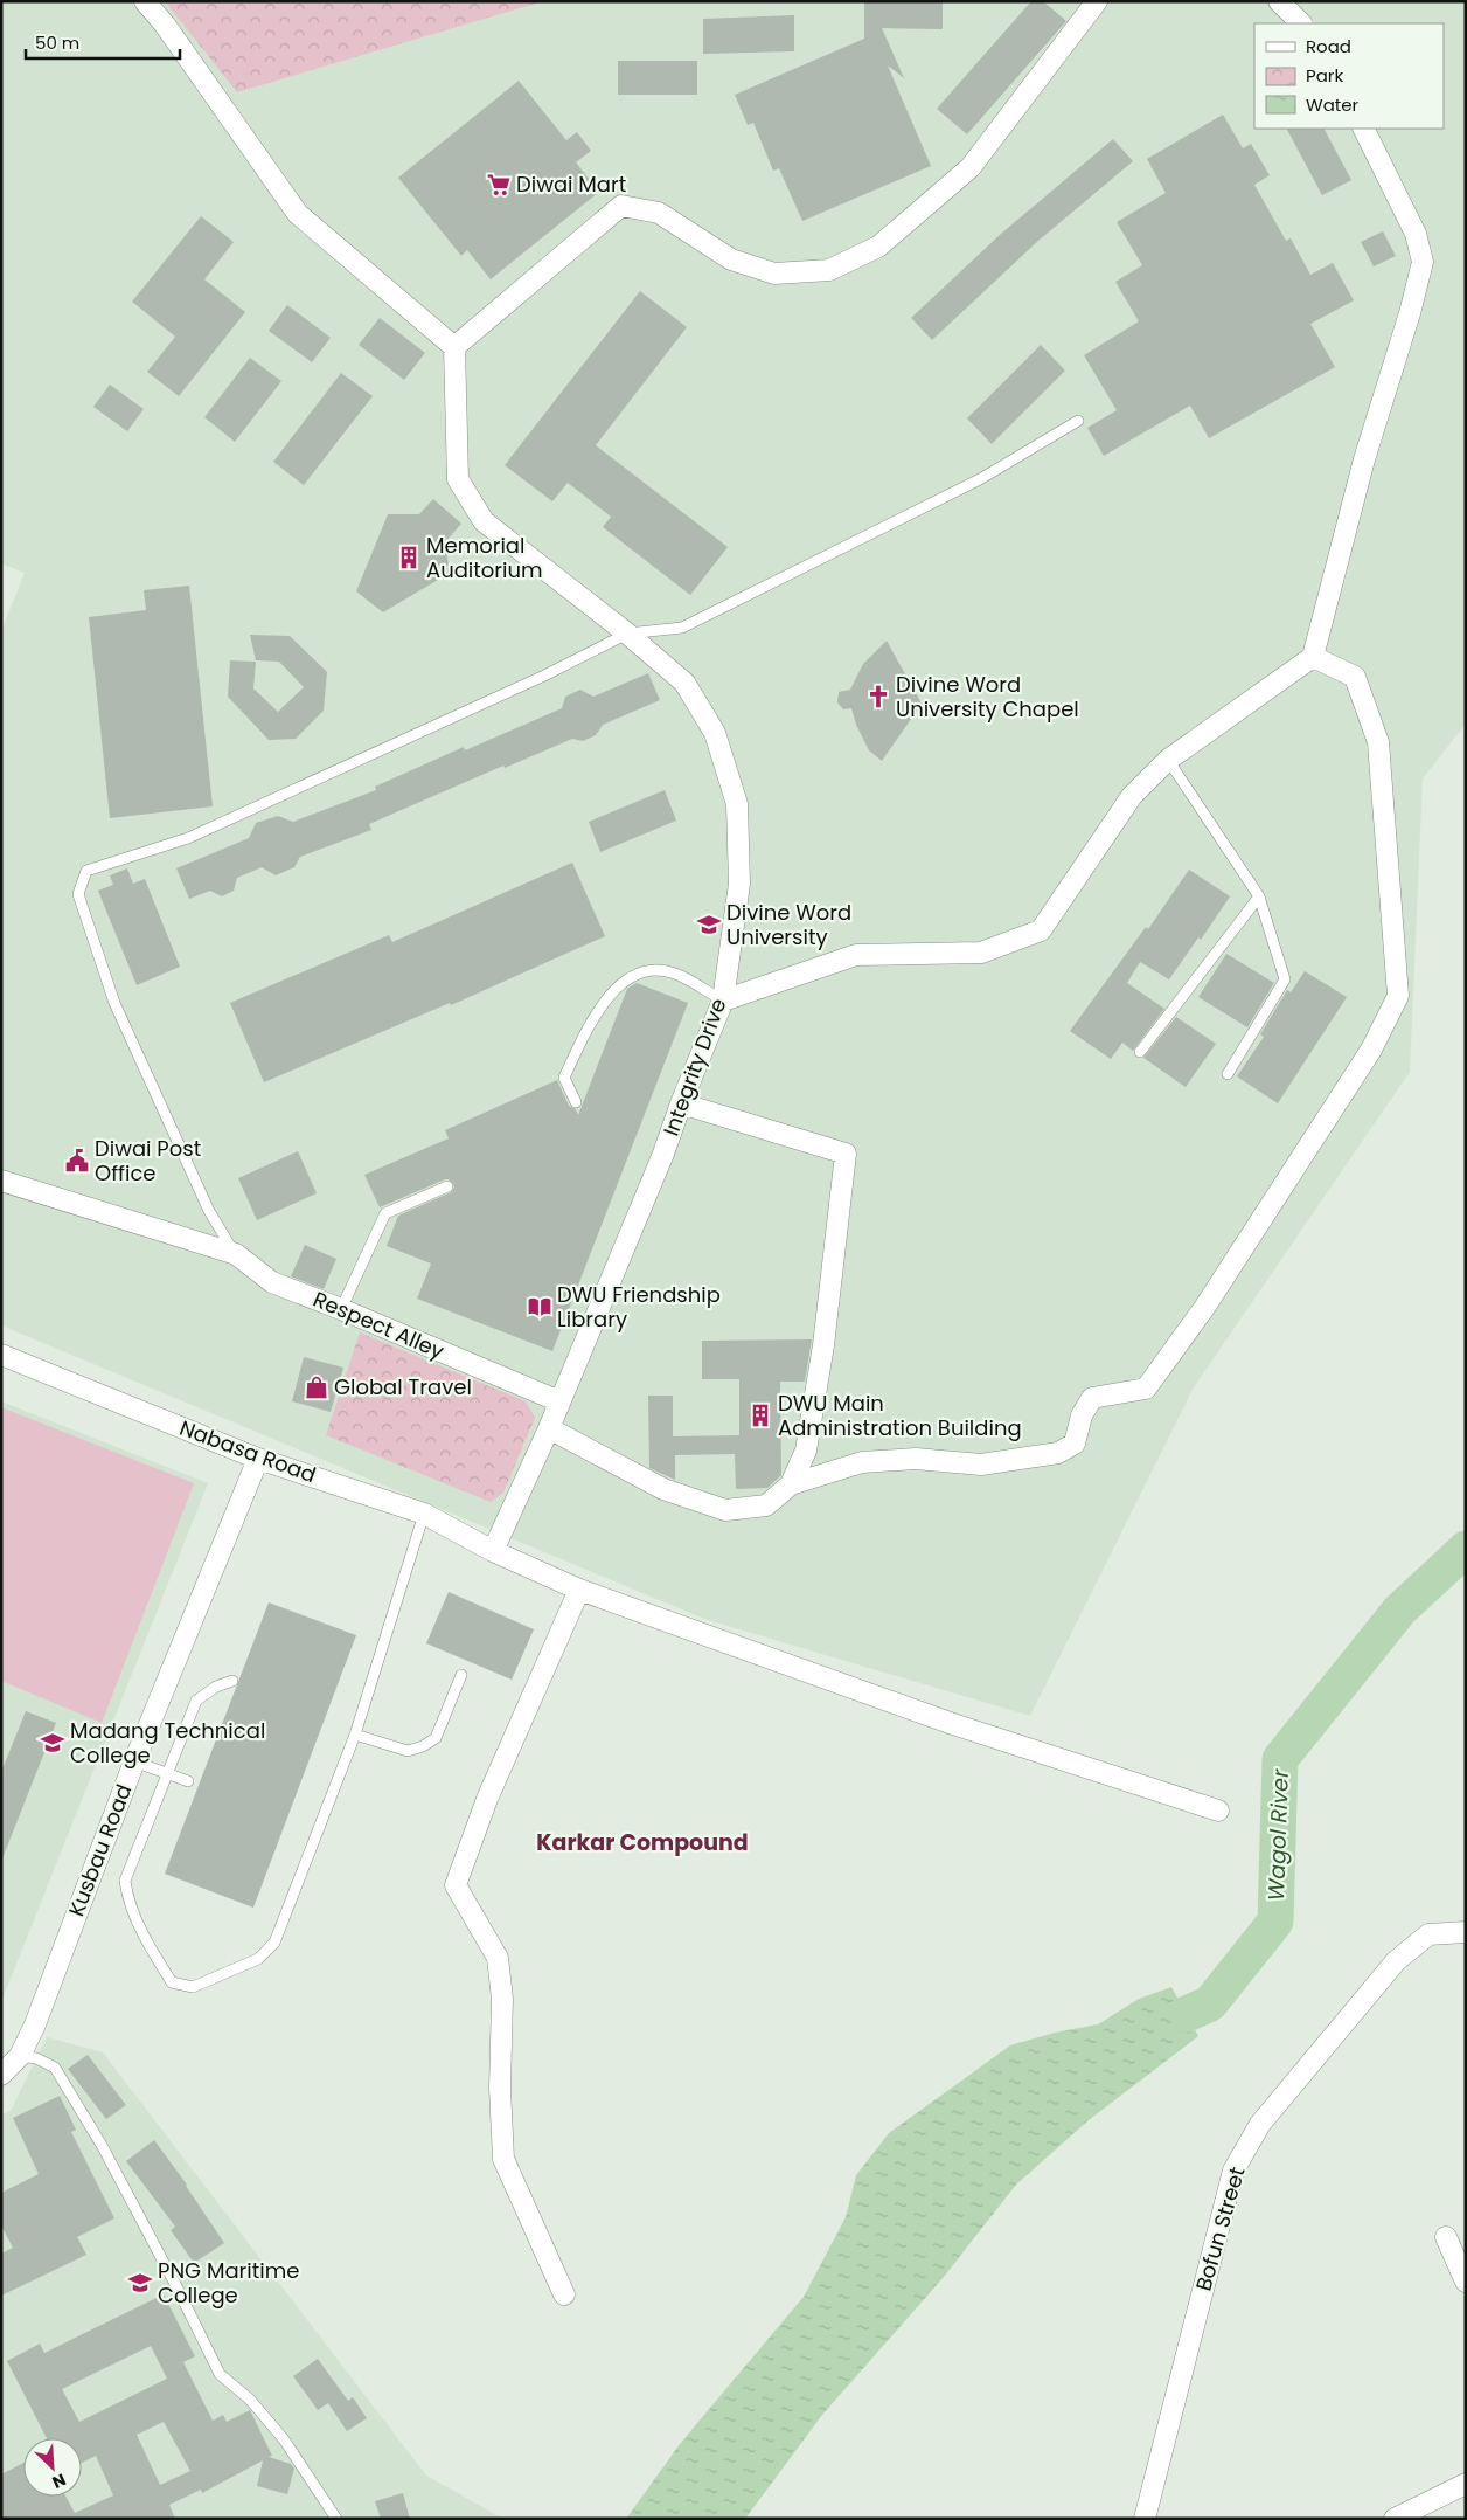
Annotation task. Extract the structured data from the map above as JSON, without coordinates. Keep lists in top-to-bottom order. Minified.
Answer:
{"streets":{"street":["Integrity Drive","Respect Alley","Nabasa Road","Kusbau Road","Bofun Street"]},"crossings":[["Integrity Drive","Respect Alley"],["Integrity Drive","Nabasa Road"],["Nabasa Road","Kusbau Road"]],"districts":["Karkar Compound"],"water":["Wagol River"],"places":{"supermarket":["Diwai Mart"],"building":["Memorial Auditorium","DWU Main Administration Building"],"church":["Divine Word University Chapel"],"school or university":["Divine Word University","Madang Technical College","PNG Maritime College"],"public building":["Diwai Post Office"],"library":["DWU Friendship Library"],"shop":["Global Travel"]},"legend":["Road","Park","Water"],"scale_bar":"50 m","north":"bottom right"}
